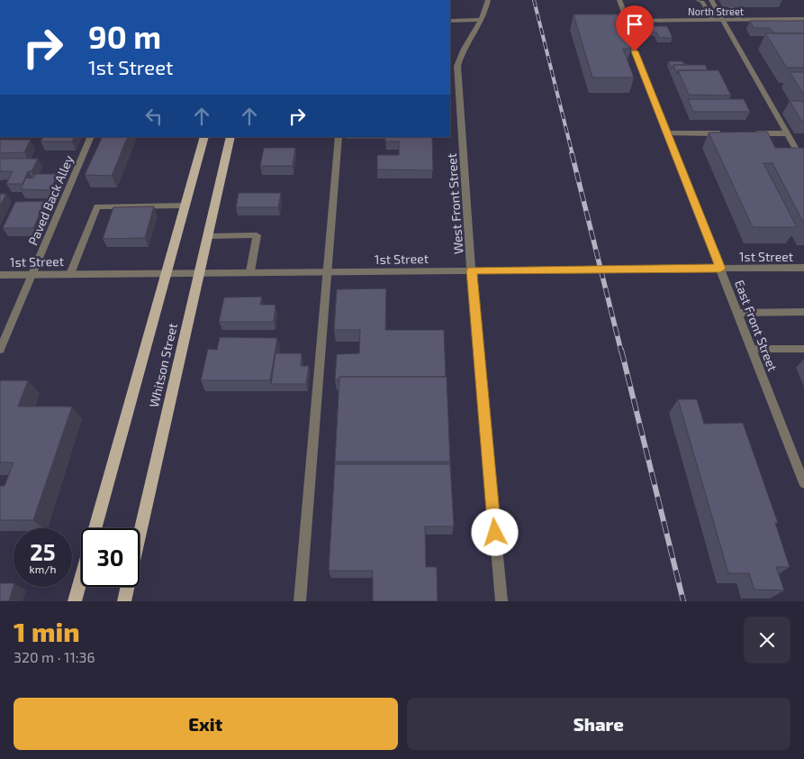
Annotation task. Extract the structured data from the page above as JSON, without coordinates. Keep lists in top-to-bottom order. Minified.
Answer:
{"streets":{"main road":["Whitson Street"],"street":["North Street","Paved Back Alley","West Front Street","1st Street","East Front Street"]},"crossings":[["North Street","East Front Street"],["Paved Back Alley","1st Street"],["West Front Street","1st Street"],["1st Street","East Front Street"],["1st Street","Whitson Street"]],"page":{"turn":["90 m","1st Street"],"speed":"25 km/h","limit":"30","heading":["1 min","320 m · 11:36"],"buttons":["Exit","Share"]}}
